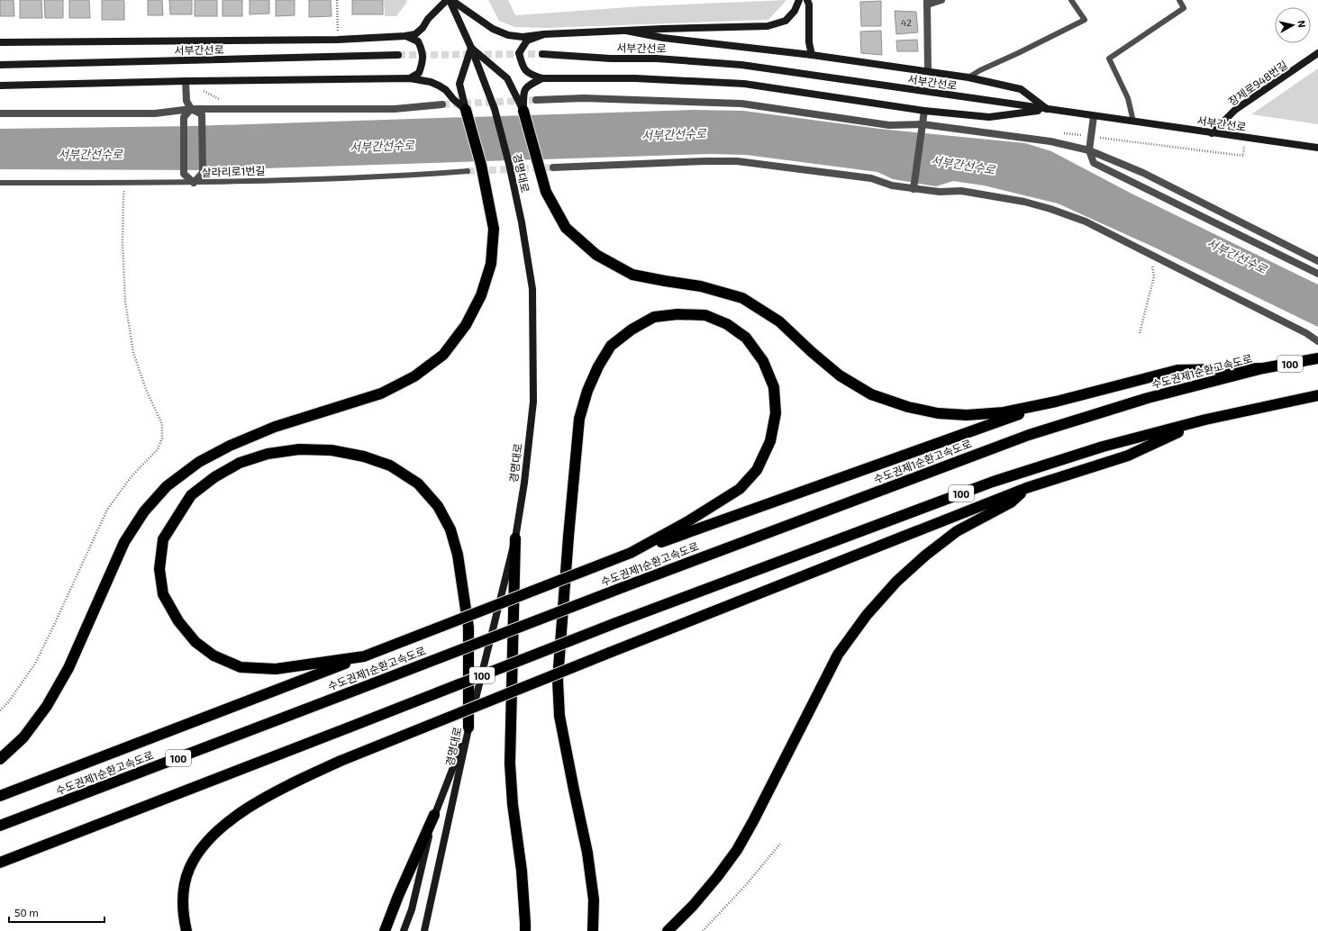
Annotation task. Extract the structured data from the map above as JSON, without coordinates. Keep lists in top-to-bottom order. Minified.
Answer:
{"streets":{"highway":["100","수도권제1순환고속도로"],"street":["서부간선로","장제로948번길","경명대로"],"lane":["살라리로1번길"]},"crossings":[["서부간선로","장제로948번길"]],"water":["서부간선수로"],"house_numbers":["42"],"scale_bar":"50 m","north":"right"}
